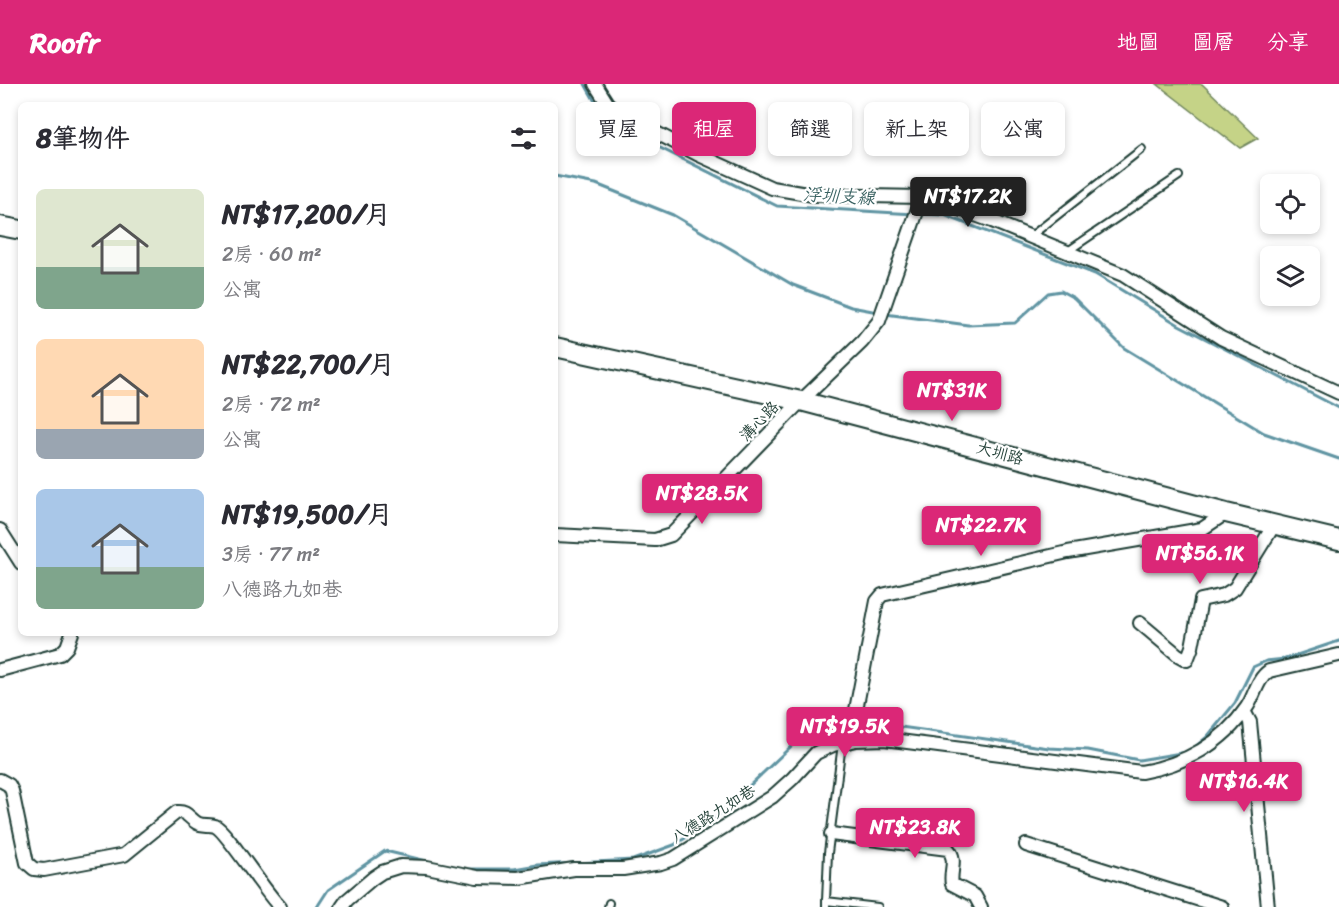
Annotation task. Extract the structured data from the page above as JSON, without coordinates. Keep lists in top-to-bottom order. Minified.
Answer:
{"streets":{"street":["溝心路","大圳路","八德路九如巷"]},"crossings":[["溝心路","大圳路"]],"water":["浮圳支線"],"page":{"header":"Roofr","nav":["地圖","圖層","分享"],"chip":["買屋","租屋","篩選","新上架","公寓"],"heading":"8筆物件","list":[{"name":"NT$17,200/月","note":"2房 · 60 m² · 公寓"},{"name":"NT$22,700/月","note":"2房 · 72 m² · 公寓"},{"name":"NT$19,500/月","note":"3房 · 77 m² · 八德路九如巷"}],"price":["NT$17.2K","NT$31K","NT$28.5K","NT$22.7K","NT$56.1K","NT$19.5K","NT$16.4K","NT$23.8K"]}}
